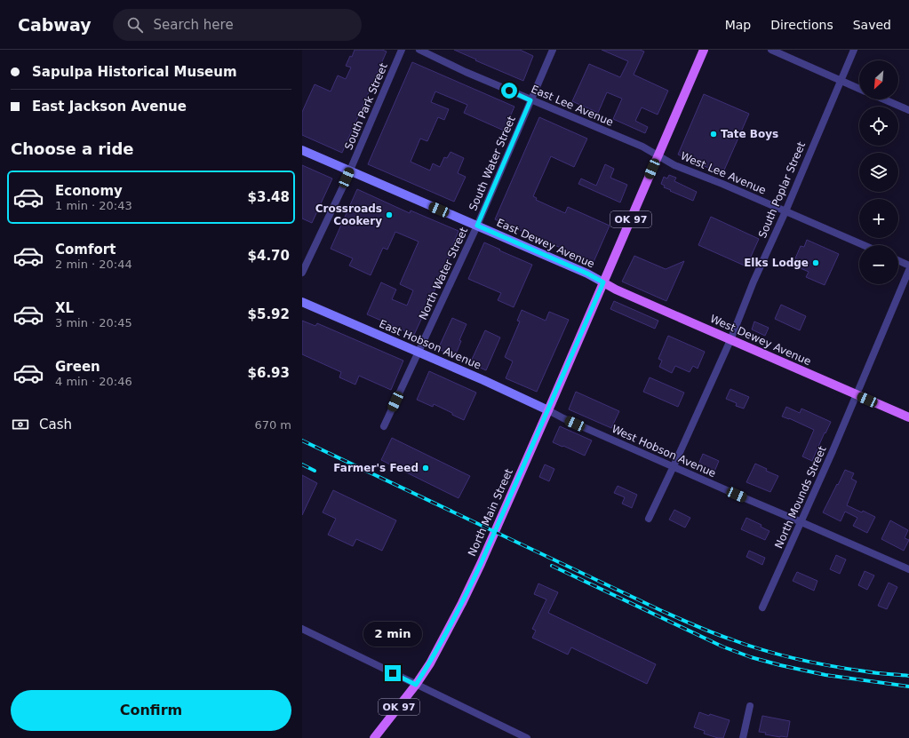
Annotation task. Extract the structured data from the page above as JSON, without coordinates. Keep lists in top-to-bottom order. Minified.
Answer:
{"streets":{"main road":["OK 97","East Dewey Avenue","West Dewey Avenue","East Hobson Avenue","North Main Street"],"street":["East Lee Avenue","South Park Street","South Water Street","West Lee Avenue","South Poplar Street","North Water Street","West Hobson Avenue","North Mounds Street"]},"crossings":[["East Lee Avenue","South Water Street"],["East Lee Avenue","West Lee Avenue"],["East Lee Avenue","OK 97"],["South Park Street","East Dewey Avenue"],["South Water Street","East Dewey Avenue"],["South Water Street","North Water Street"],["West Lee Avenue","South Poplar Street"],["West Lee Avenue","OK 97"],["South Poplar Street","West Dewey Avenue"],["South Poplar Street","West Hobson Avenue"],["OK 97","East Dewey Avenue"],["OK 97","West Dewey Avenue"],["OK 97","North Main Street"],["East Dewey Avenue","North Water Street"],["East Dewey Avenue","West Dewey Avenue"],["East Dewey Avenue","North Main Street"],["North Water Street","East Hobson Avenue"],["West Dewey Avenue","North Mounds Street"],["West Dewey Avenue","North Main Street"],["East Hobson Avenue","West Hobson Avenue"],["East Hobson Avenue","North Main Street"],["West Hobson Avenue","North Mounds Street"],["West Hobson Avenue","North Main Street"]],"places":["Tate Boys","Crossroads Cookery","Elks Lodge","Farmer's Feed"],"north":"bottom left","page":{"header":"Cabway","search":"Search here","nav":["Map","Directions","Saved"],"banner":["Sapulpa Historical Museum","East Jackson Avenue"],"map_buttons":["+","−"],"heading":"Choose a ride","list":[{"name":"Economy","note":"1 min · 20:43","value":"$3.48"},{"name":"Comfort","note":"2 min · 20:44","value":"$4.70"},{"name":"XL","note":"3 min · 20:45","value":"$5.92"},{"name":"Green","note":"4 min · 20:46","value":"$6.93"}],"pay":["Cash","670 m"],"bubble":"2 min","buttons":"Confirm"}}
